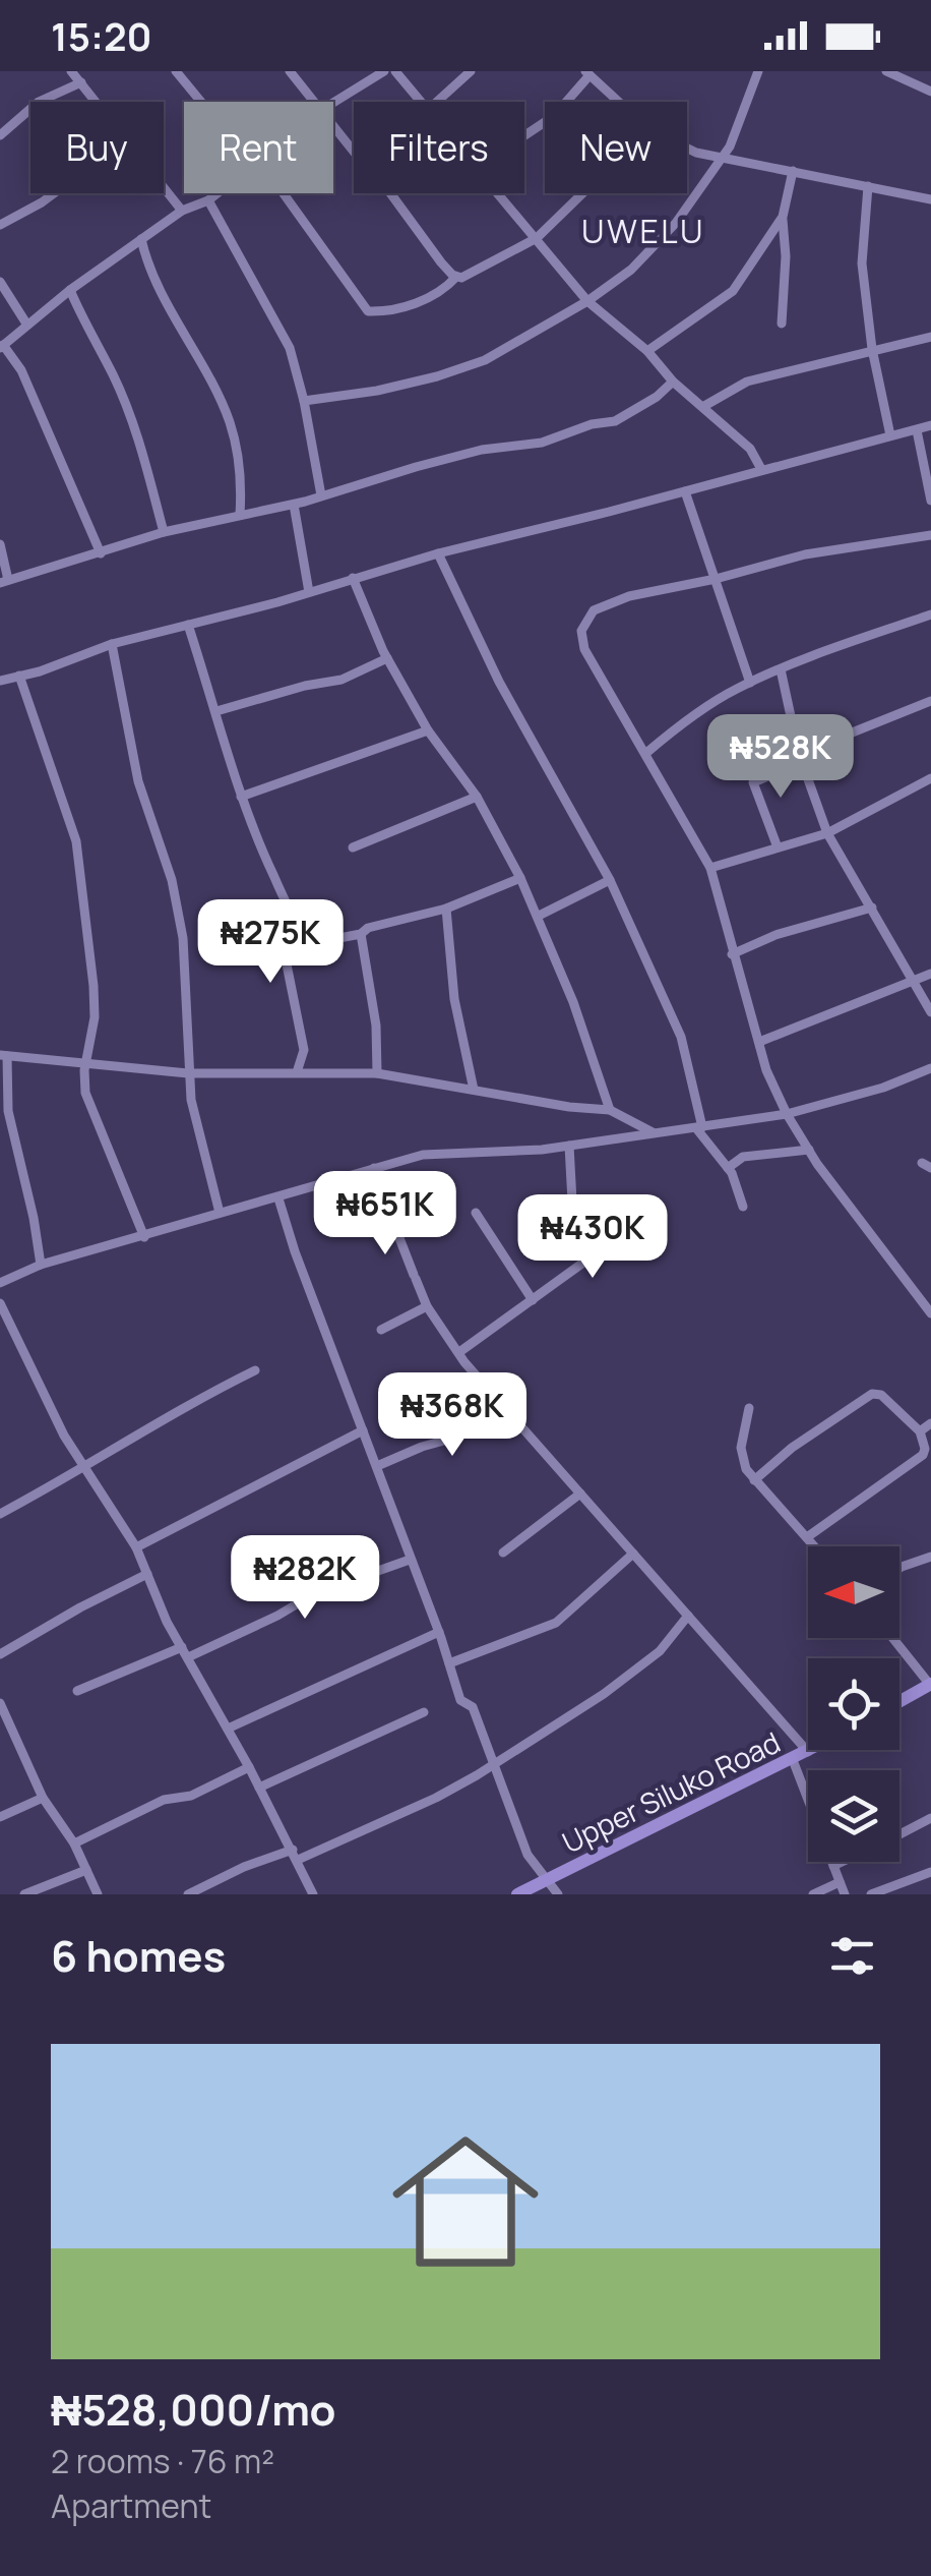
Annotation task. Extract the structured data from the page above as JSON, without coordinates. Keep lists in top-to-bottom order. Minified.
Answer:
{"streets":{"main road":["Upper Siluko Road"]},"districts":["UWELU"],"north":"left","page":{"status":"15:20","chip":["Buy","Rent","Filters","New"],"price":["₦528K","₦275K","₦651K","₦430K","₦368K","₦282K"],"heading":"6 homes","list":[{"name":"₦528,000/mo","note":"2 rooms · 76 m² · Apartment"}]}}
